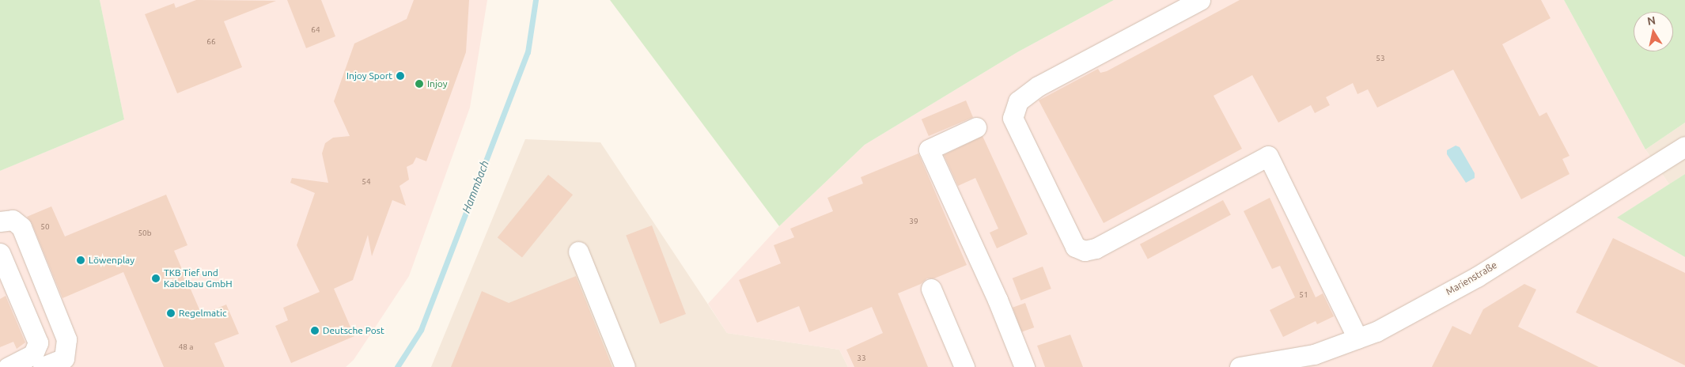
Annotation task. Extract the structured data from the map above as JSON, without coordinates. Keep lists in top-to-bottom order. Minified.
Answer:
{"streets":{"street":["Marienstraße"]},"water":["Hammbach"],"places":["Injoy Sport","Injoy","Löwenplay","TKB Tief und Kabelbau GmbH","Regelmatic","Deutsche Post"],"house_numbers":["64","66","53","54","39","50","50b","51","48 a","33"],"north":"top"}
